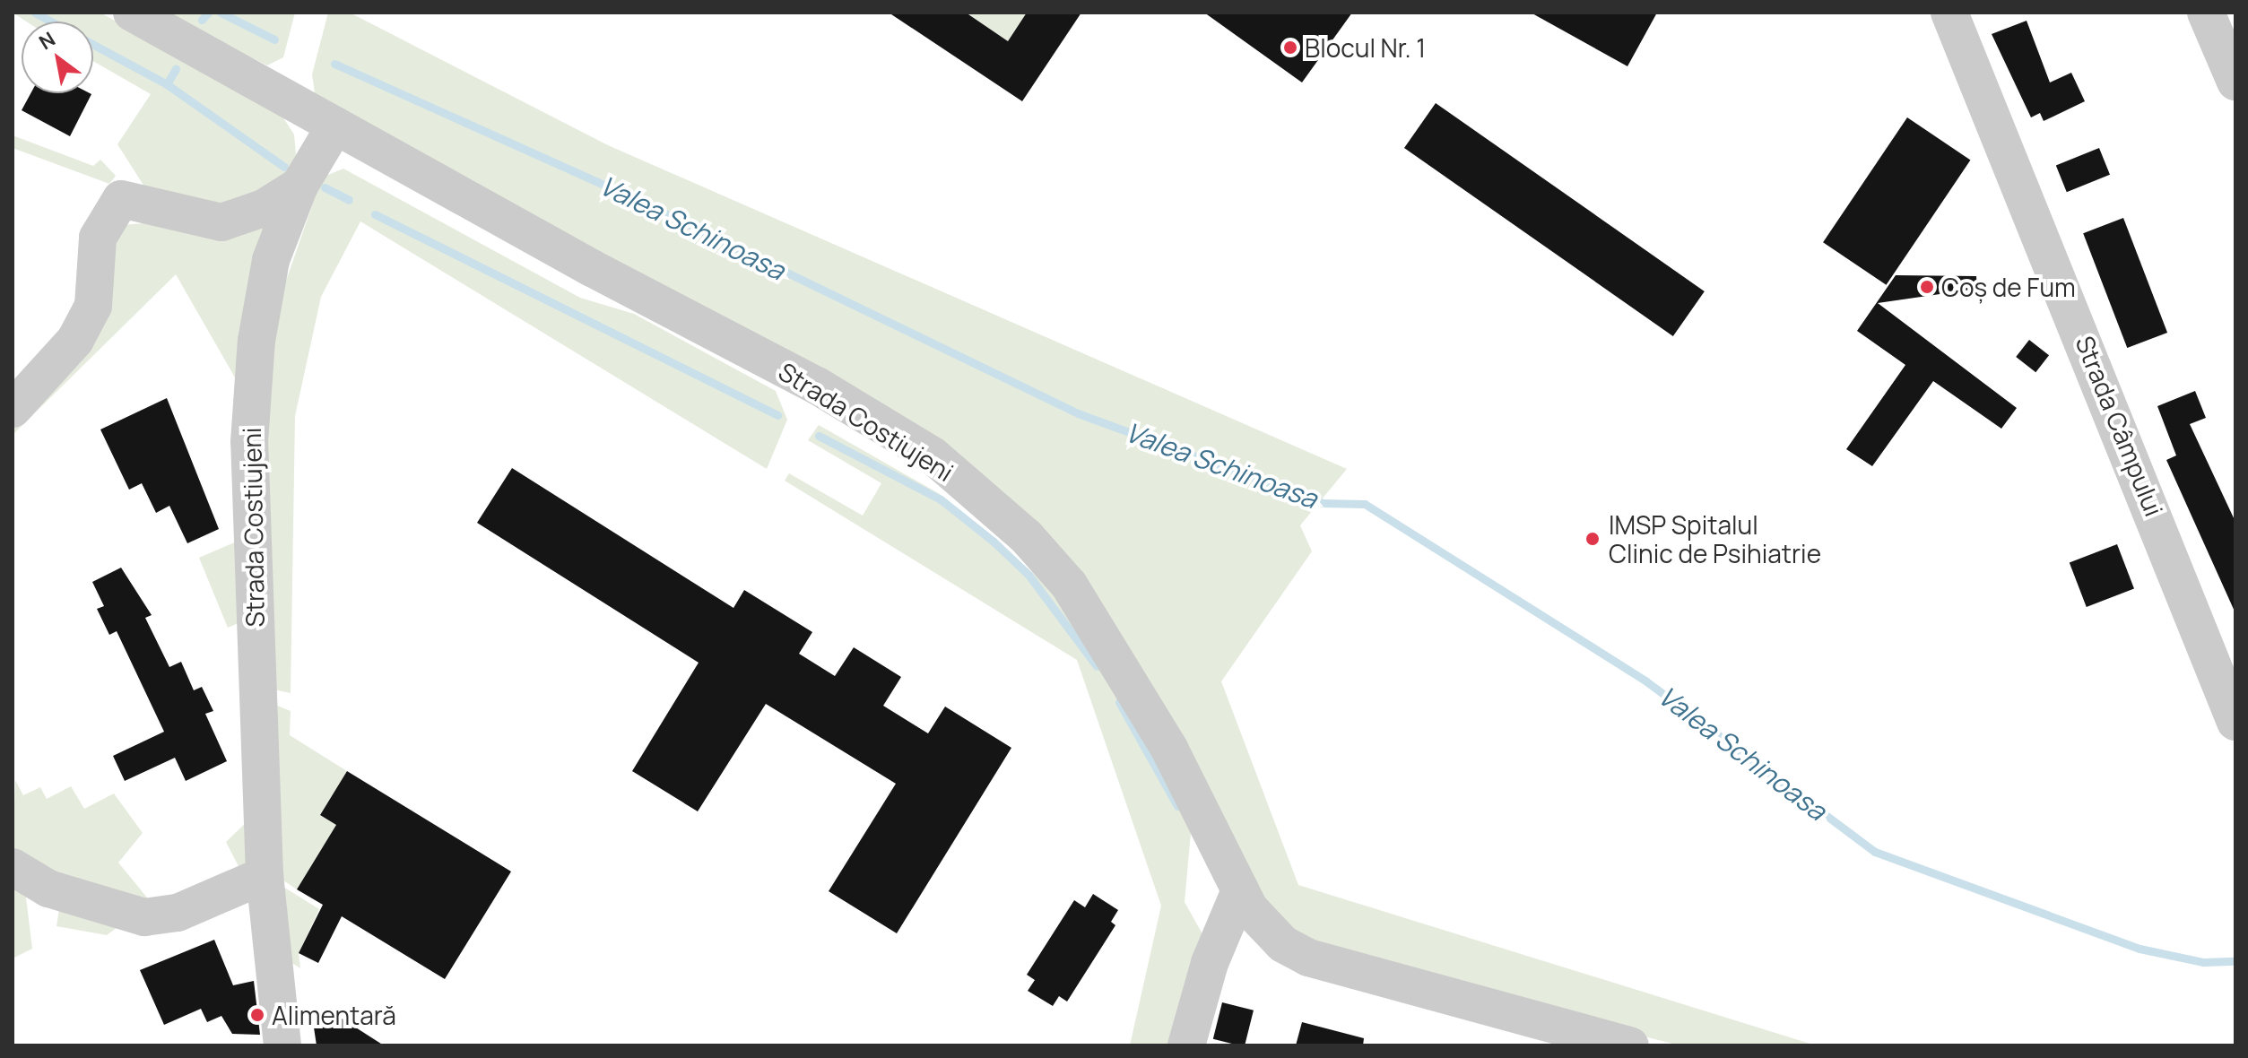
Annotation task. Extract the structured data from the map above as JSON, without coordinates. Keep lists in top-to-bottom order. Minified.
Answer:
{"streets":{"street":["Strada Costiujeni","Strada Câmpului"]},"water":["Valea Schinoasa"],"places":["Blocul Nr. 1","Coș de Fum","IMSP Spitalul Clinic de Psihiatrie","Alimentară"],"north":"top left"}
